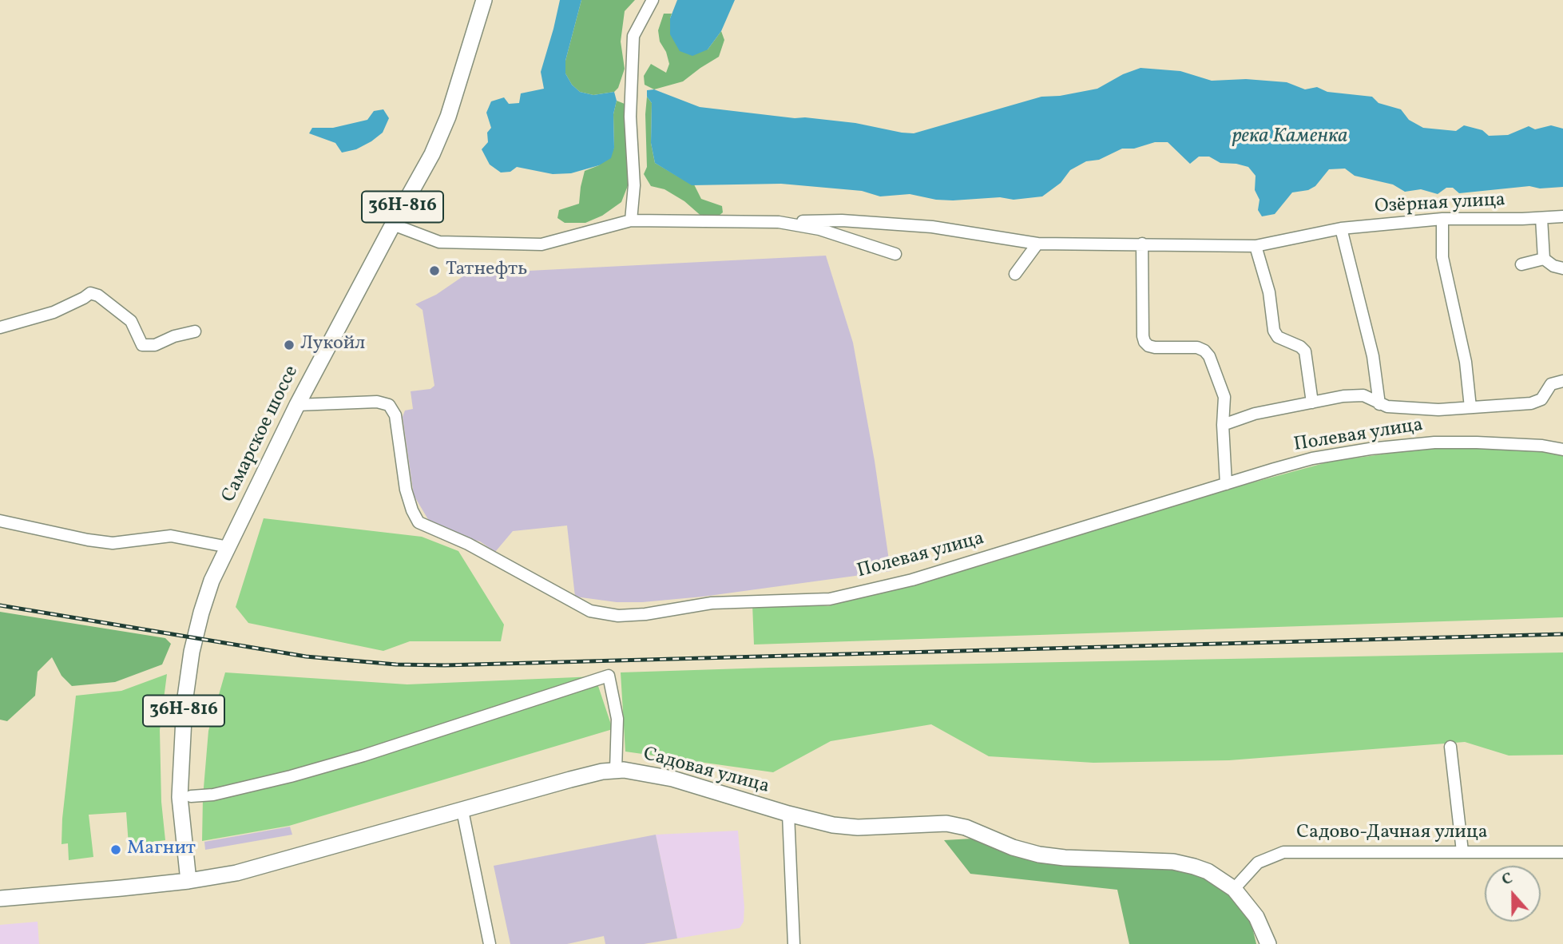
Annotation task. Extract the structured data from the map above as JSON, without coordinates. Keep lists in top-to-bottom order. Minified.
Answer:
{"streets":{"main road":["36Н-816","Самарское шоссе","Садовая улица"],"street":["Озёрная улица","Полевая улица","Садово-Дачная улица"]},"crossings":[["Самарское шоссе","Полевая улица"],["Самарское шоссе","Садовая улица"],["Садовая улица","Садово-Дачная улица"]],"water":["река Каменка"],"places":["Татнефть","Лукойл","Магнит"],"north":"top"}
